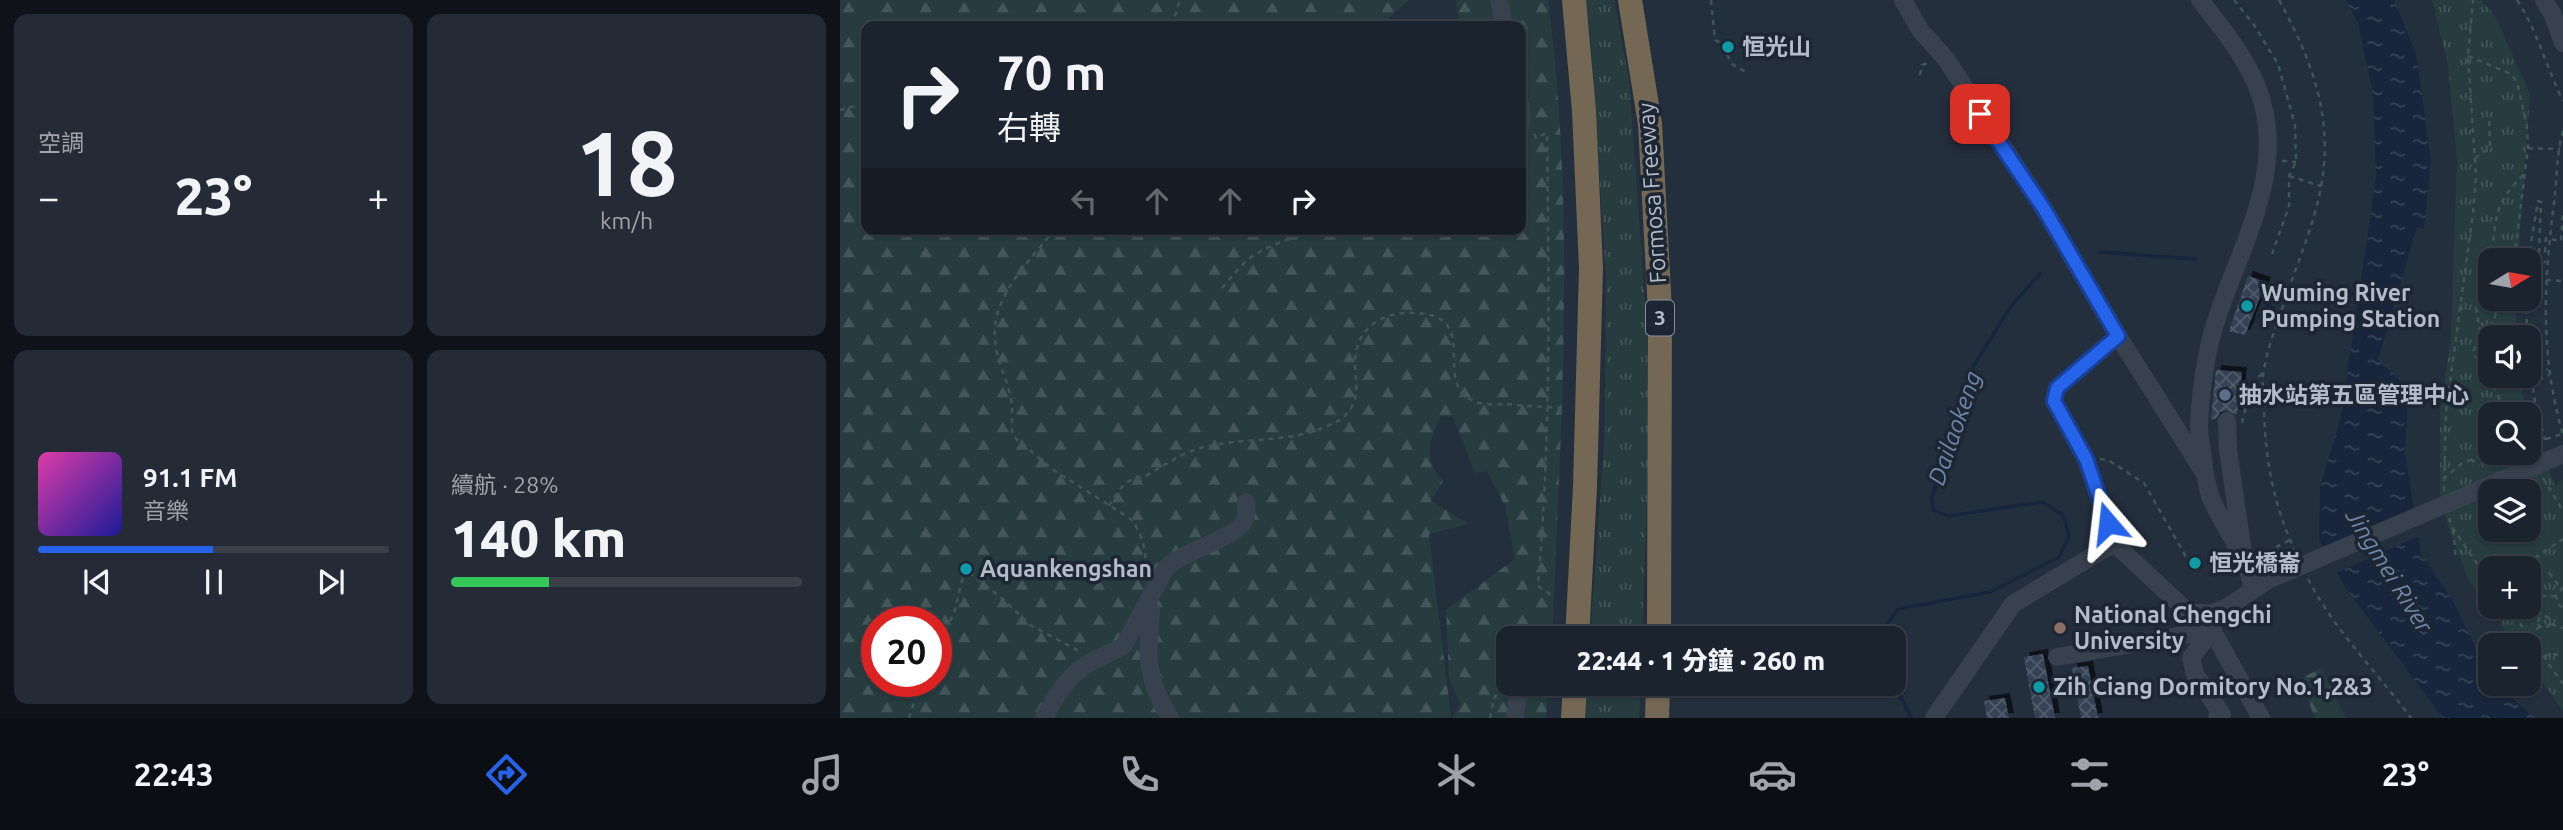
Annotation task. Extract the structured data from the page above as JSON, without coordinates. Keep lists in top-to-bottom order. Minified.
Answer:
{"streets":{"highway":["Formosa Freeway","3"]},"water":["Dailaokeng","Jingmei River"],"places":["恒光山","Wuming River Pumping Station","抽水站第五區管理中心","恒光橋崙","Aquankengshan","National Chengchi University","Zih Ciang Dormitory No.1,2&3"],"north":"right","page":{"tile":["空調",["18","km/h"],["續航 · 28%","140 km"]],"turn":["70 m","右轉"],"heat":["−","23°","+"],"map_buttons":["+","−"],"song":["91.1 FM","音樂"],"limit":"20","trip":"22:44 · 1 分鐘 · 260 m","tabs":["22:43","23°"]}}
